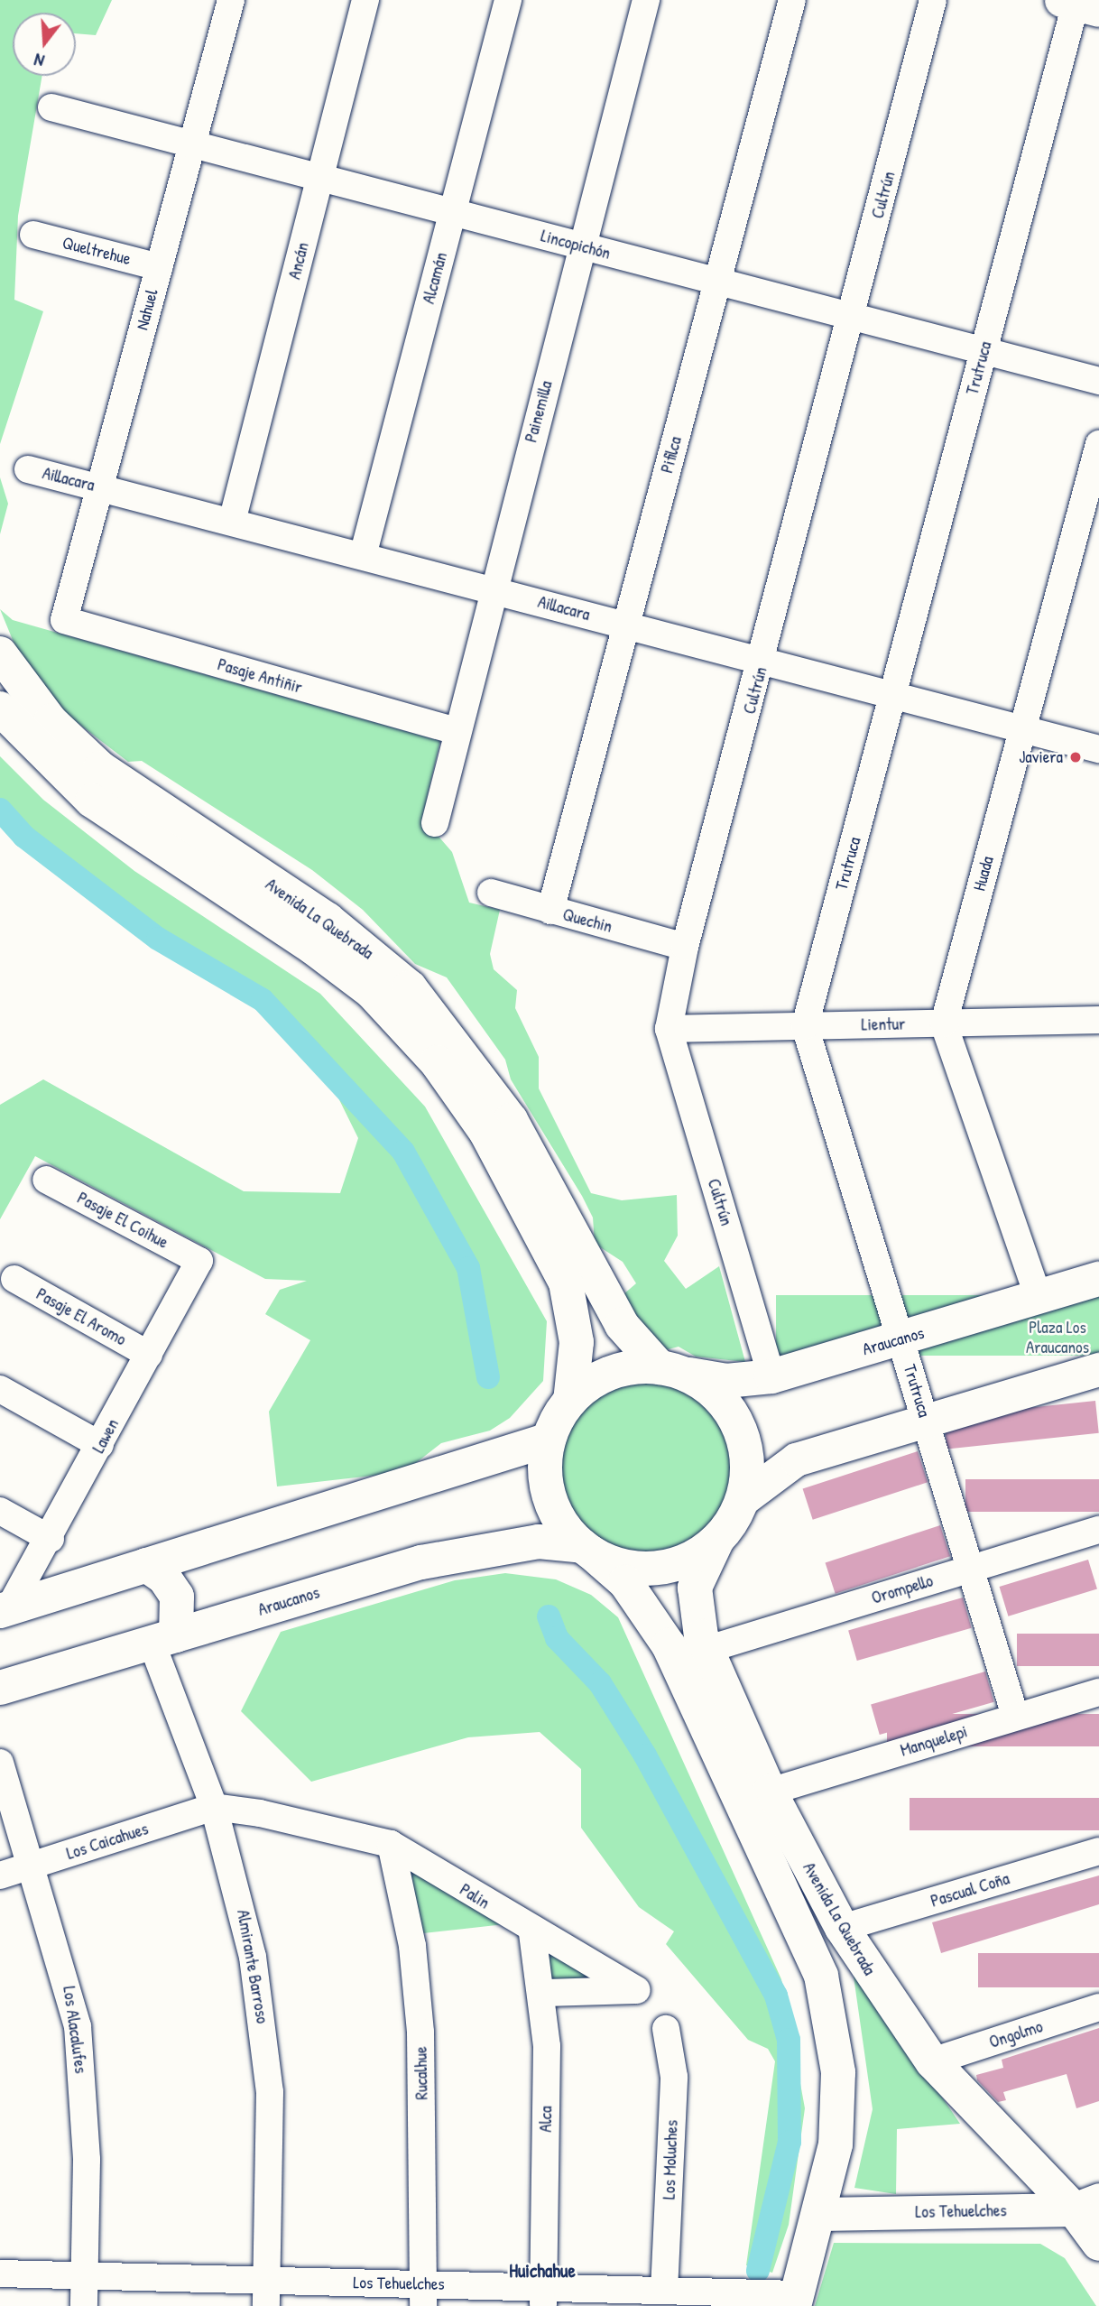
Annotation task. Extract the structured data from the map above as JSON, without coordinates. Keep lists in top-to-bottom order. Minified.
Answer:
{"streets":{"main road":["Avenida La Quebrada","Araucanos"],"street":["Cultrún","Lincopichón","Queltrehue","Ancán","Alcamán","Nahuel","Trutruca","Painemilla","Pifilca","Aillacara","Pasaje Antiñir","Huada","Quechin","Lientur","Pasaje El Coihue","Pasaje El Aromo","Lawen","Orompello","Manquelepi","Los Caicahues","Pascual Coña","Palin","Almirante Barroso","Los Alacalufes","Ongolmo","Rucalhue","Alca","Los Moluches","Los Tehuelches"]},"crossings":[["Cultrún","Lincopichón"],["Cultrún","Aillacara"],["Cultrún","Quechin"],["Cultrún","Lientur"],["Cultrún","Araucanos"],["Lincopichón","Ancán"],["Lincopichón","Alcamán"],["Lincopichón","Nahuel"],["Lincopichón","Trutruca"],["Lincopichón","Painemilla"],["Lincopichón","Pifilca"],["Queltrehue","Nahuel"],["Ancán","Aillacara"],["Alcamán","Aillacara"],["Nahuel","Aillacara"],["Nahuel","Pasaje Antiñir"],["Trutruca","Aillacara"],["Trutruca","Lientur"],["Trutruca","Araucanos"],["Trutruca","Orompello"],["Trutruca","Manquelepi"],["Painemilla","Aillacara"],["Painemilla","Pasaje Antiñir"],["Pifilca","Aillacara"],["Pifilca","Quechin"],["Aillacara","Huada"],["Huada","Lientur"],["Avenida La Quebrada","Araucanos"],["Avenida La Quebrada","Orompello"],["Avenida La Quebrada","Manquelepi"],["Avenida La Quebrada","Pascual Coña"],["Avenida La Quebrada","Ongolmo"],["Avenida La Quebrada","Los Tehuelches"],["Pasaje El Coihue","Lawen"],["Pasaje El Aromo","Lawen"],["Araucanos","Almirante Barroso"],["Los Caicahues","Palin"],["Los Caicahues","Almirante Barroso"],["Los Caicahues","Los Alacalufes"],["Palin","Almirante Barroso"],["Palin","Rucalhue"],["Palin","Alca"],["Almirante Barroso","Los Tehuelches"],["Los Alacalufes","Los Tehuelches"],["Rucalhue","Los Tehuelches"],["Alca","Los Tehuelches"],["Los Moluches","Los Tehuelches"]],"districts":["Huichahue"],"parks":["Plaza Los Araucanos"],"places":["Javiera"],"north":"bottom"}
